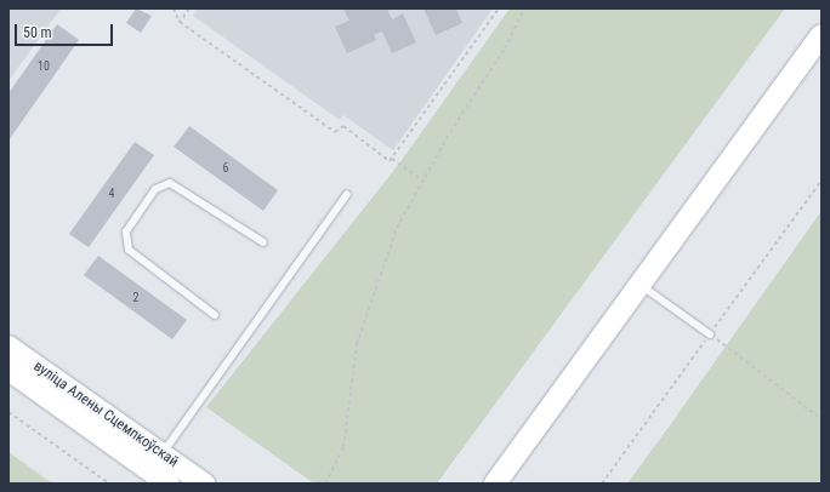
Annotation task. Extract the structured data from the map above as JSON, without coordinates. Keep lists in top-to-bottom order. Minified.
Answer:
{"streets":{"main road":["вуліца Алены Сцемпкоўскай"]},"house_numbers":["10","6","4","2"],"scale_bar":"50 m"}
